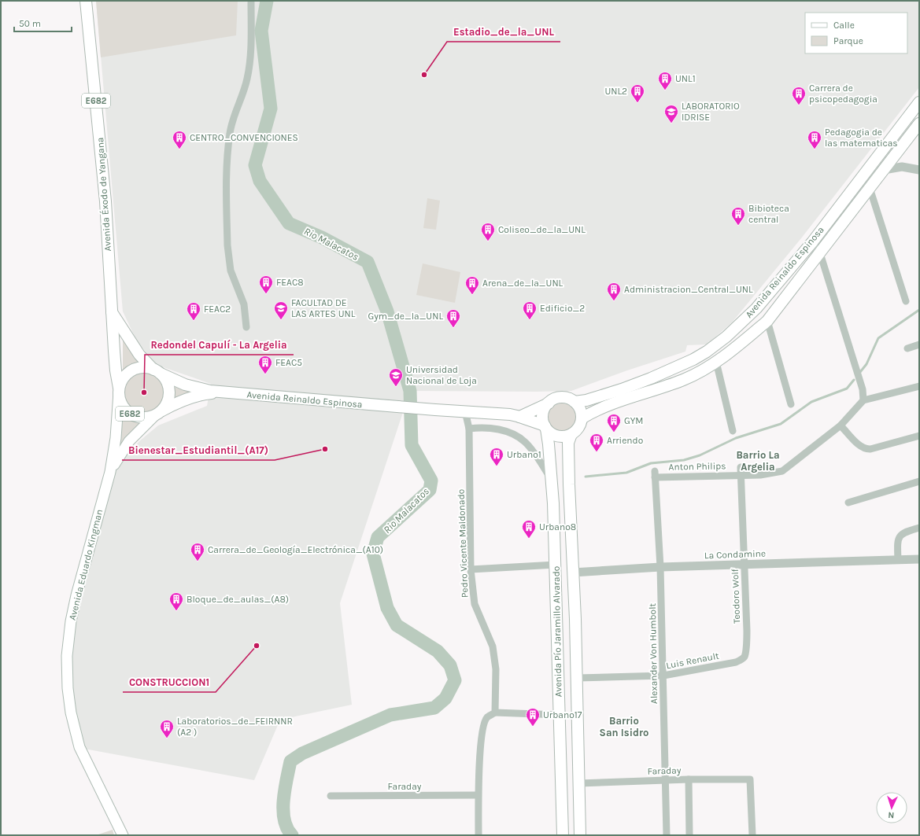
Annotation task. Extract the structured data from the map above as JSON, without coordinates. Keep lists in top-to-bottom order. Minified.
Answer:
{"streets":{"main road":["E682","Avenida Éxodo de Yangana","Avenida Reinaldo Espinosa","Avenida Eduardo Kingman","Avenida Pío Jaramillo Alvarado"],"street":["Anton Philips","Pedro Vicente Maldonado","La Condamine","Teodoro Wolf","Alexander Von Humbolt","Luis Renault","Faraday"]},"crossings":[["E682","Avenida Éxodo de Yangana"],["E682","Avenida Reinaldo Espinosa"],["E682","Avenida Eduardo Kingman"],["Avenida Éxodo de Yangana","Avenida Reinaldo Espinosa"],["Avenida Reinaldo Espinosa","Pedro Vicente Maldonado"],["Avenida Reinaldo Espinosa","Avenida Pío Jaramillo Alvarado"],["Anton Philips","Teodoro Wolf"],["Anton Philips","Alexander Von Humbolt"],["La Condamine","Teodoro Wolf"],["La Condamine","Avenida Pío Jaramillo Alvarado"],["La Condamine","Alexander Von Humbolt"],["Teodoro Wolf","Luis Renault"],["Avenida Pío Jaramillo Alvarado","Luis Renault"],["Avenida Pío Jaramillo Alvarado","Faraday"],["Alexander Von Humbolt","Luis Renault"],["Alexander Von Humbolt","Faraday"]],"districts":["Barrio La Argelia","Barrio San Isidro"],"water":["Rio Malacatos"],"places":{"other":["Estadio_de_la_UNL","Redondel Capulí - La Argelia","Bienestar_Estudiantil_(A17)","CONSTRUCCION1"],"building":["UNL1","UNL2","Carrera de psicopedagogia","CENTRO_CONVENCIONES","Pedagogia de las matematicas","Bibioteca central","Coliseo_de_la_UNL","FEAC8","Arena_de_la_UNL","Administracion_Central_UNL","Edificio_2","FEAC2","Gym_de_la_UNL","FEAC5","GYM","Arriendo","Urbano1","Urbano8","Carrera_de_Geología_Electrónica_(A10)","Bloque_de_aulas_(A8)","Urbano17","Laboratorios_de_FEIRNNR (A2 )"],"school or university":["LABORATORIO IDRISE","FACULTAD DE LAS ARTES UNL","Universidad Nacional de Loja"]},"legend":["Calle","Parque"],"scale_bar":"50 m","north":"bottom"}
